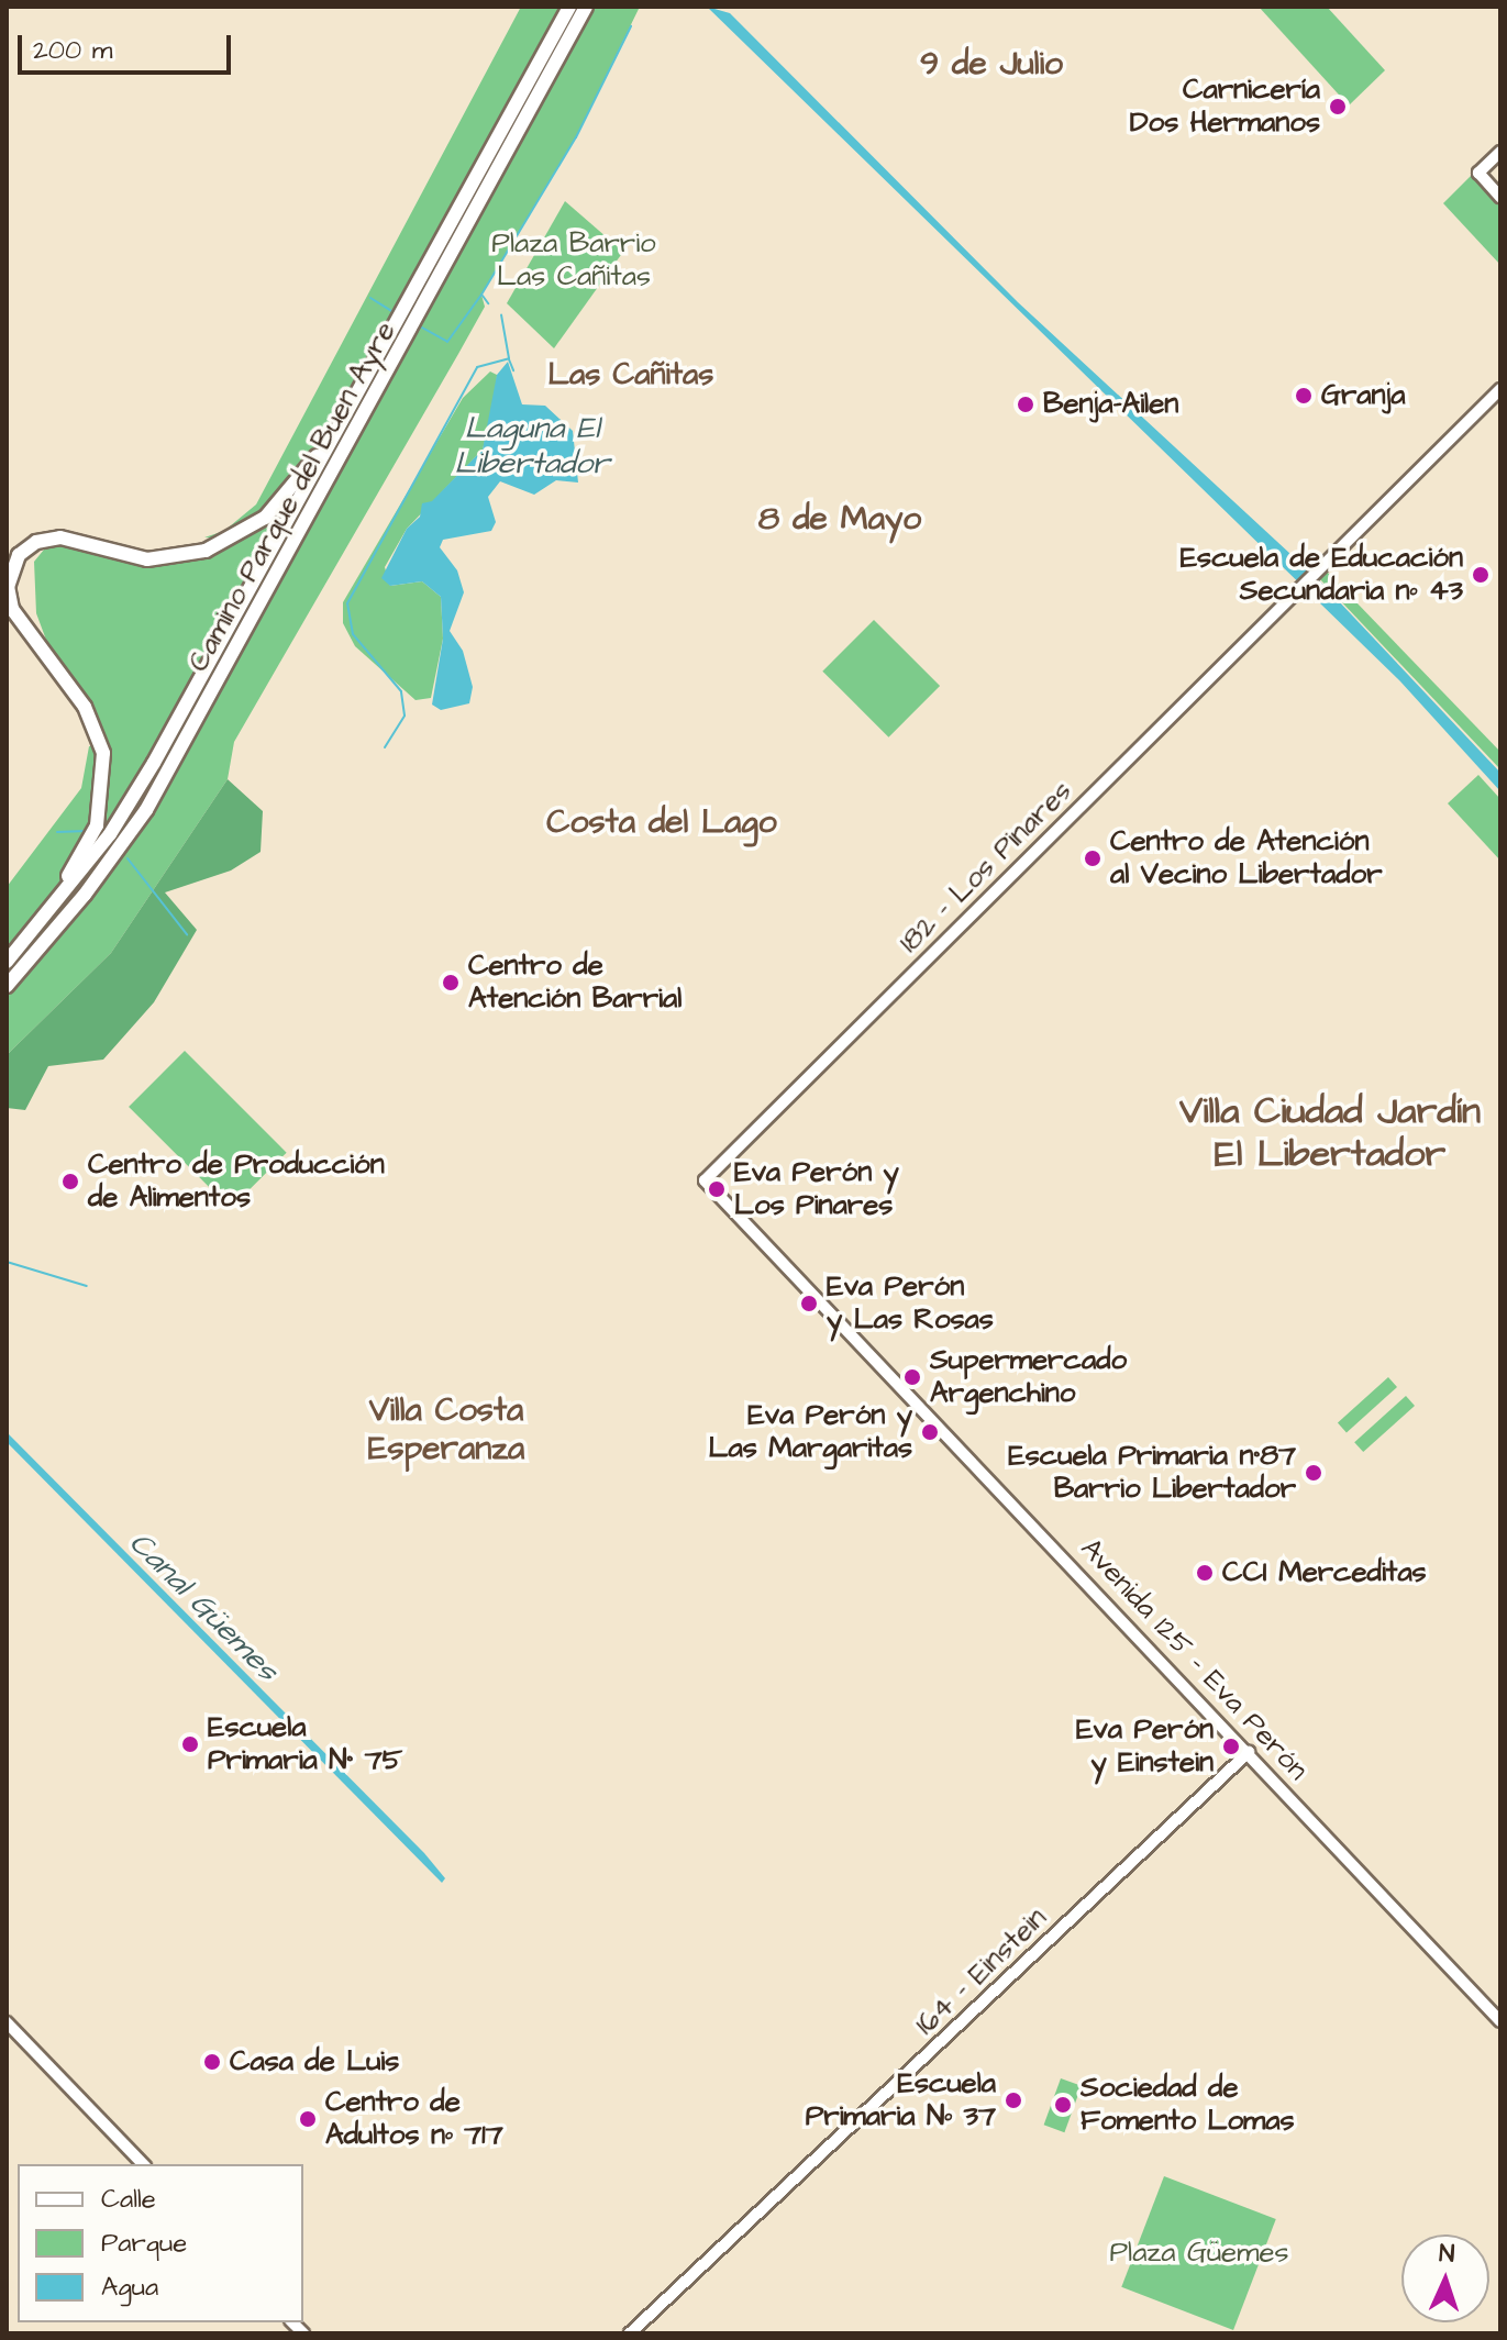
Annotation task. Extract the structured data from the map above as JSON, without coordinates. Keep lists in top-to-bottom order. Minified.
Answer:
{"streets":{"highway":["Camino Parque del Buen Ayre"],"street":["182 - Los Pinares","Avenida 125 - Eva Perón","164 - Einstein"]},"crossings":[["182 - Los Pinares","Avenida 125 - Eva Perón"],["Avenida 125 - Eva Perón","164 - Einstein"]],"districts":["9 de Julio","Las Cañitas","8 de Mayo","Costa del Lago","Villa Ciudad Jardín El Libertador","Villa Costa Esperanza"],"water":["Laguna El Libertador","Canal Güemes"],"parks":["Plaza Barrio Las Cañitas","Plaza Güemes"],"places":["Carnicería Dos Hermanos","Granja","Benja-Ailen","Escuela de Educación Secundaria nº 43","Centro de Atención al Vecino Libertador","Centro de Atención Barrial","Centro de Producción de Alimentos","Eva Perón y Los Pinares","Eva Perón y Las Rosas","Supermercado Argenchino","Eva Perón y Las Margaritas","Escuela Primaria n°87 Barrio Libertador","CCI Merceditas","Escuela Primaria N° 75","Eva Perón y Einstein","Casa de Luis","Escuela Primaria Nº 37","Sociedad de Fomento Lomas","Centro de Adultos nº 717"],"legend":["Calle","Parque","Agua"],"scale_bar":"200 m","north":"top"}
